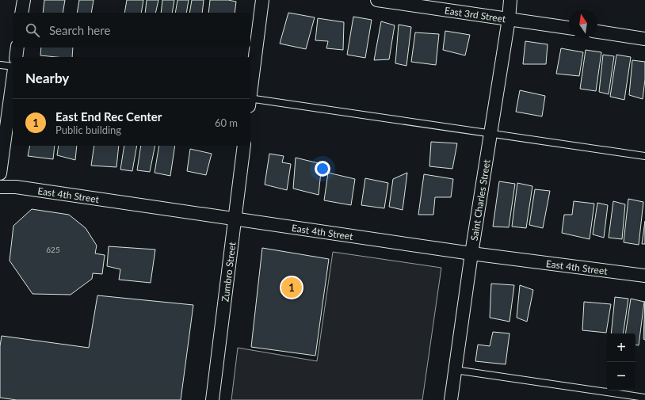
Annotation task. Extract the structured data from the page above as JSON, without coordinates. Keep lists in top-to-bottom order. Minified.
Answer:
{"streets":{"street":["East 3rd Street","East 4th Street","Saint Charles Street","Zumbro Street"]},"crossings":[["East 3rd Street","Saint Charles Street"],["East 4th Street","Saint Charles Street"],["East 4th Street","Zumbro Street"]],"house_numbers":["625"],"north":"top","page":{"search":"Search here","heading":"Nearby","list":[{"mark":"1","name":"East End Rec Center","note":"Public building","value":"60 m"}],"pins":"1","map_buttons":["+","−"]}}
